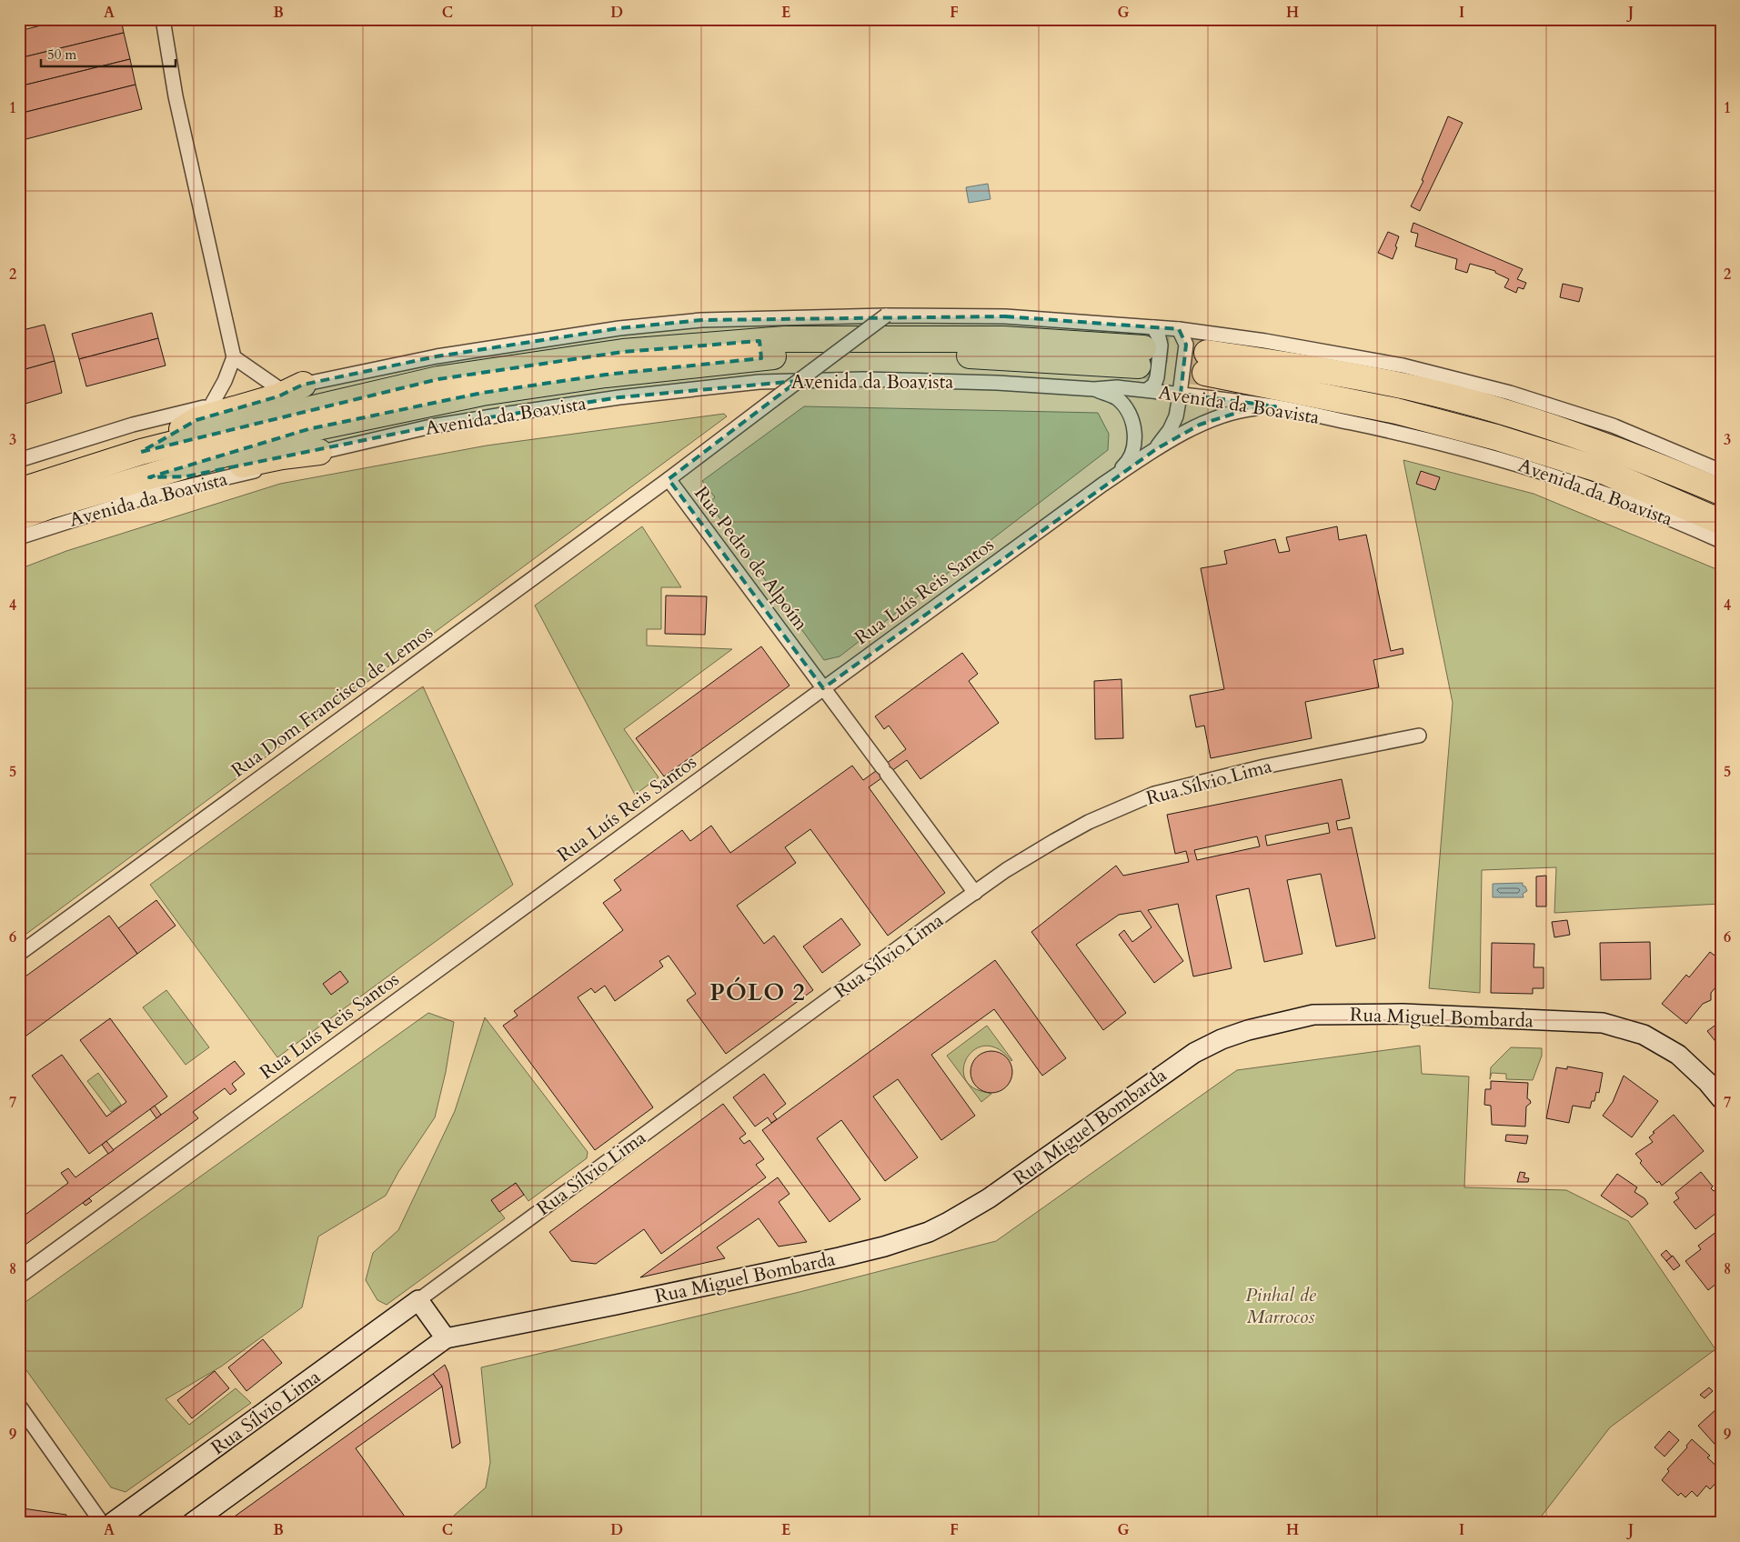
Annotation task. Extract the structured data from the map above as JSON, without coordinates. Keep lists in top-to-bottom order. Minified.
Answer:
{"streets":{"highway":["Avenida da Boavista"],"street":["Rua Pedro de Alpoím","Rua Luís Reis Santos","Rua Dom Francisco de Lemos","Rua Sílvio Lima","Rua Miguel Bombarda"]},"crossings":[["Avenida da Boavista","Rua Pedro de Alpoím"],["Avenida da Boavista","Rua Luís Reis Santos"],["Rua Pedro de Alpoím","Rua Luís Reis Santos"],["Rua Pedro de Alpoím","Rua Dom Francisco de Lemos"],["Rua Pedro de Alpoím","Rua Sílvio Lima"]],"districts":["PÓLO 2"],"parks":["Pinhal de Marrocos"],"scale_bar":"50 m","grid":{"columns":["A","B","C","D","E","F","G","H","I","J"],"rows":["1","2","3","4","5","6","7","8","9"]}}
